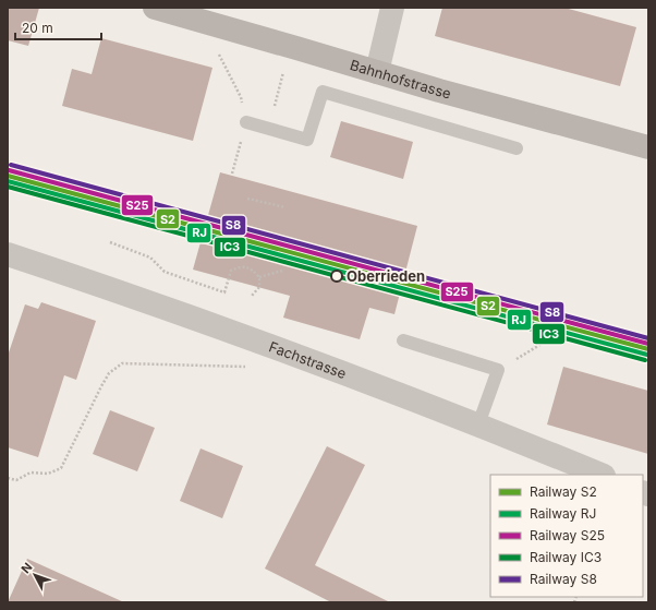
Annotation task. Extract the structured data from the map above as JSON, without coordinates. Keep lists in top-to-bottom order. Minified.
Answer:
{"streets":{"street":["Bahnhofstrasse","Fachstrasse"]},"places":["Oberrieden"],"lines":["rail line S8","rail line S25","rail line S2","rail line RJ","rail line IC3"],"legend":["Railway S2","Railway RJ","Railway S25","Railway IC3","Railway S8"],"scale_bar":"20 m","north":"top left"}
